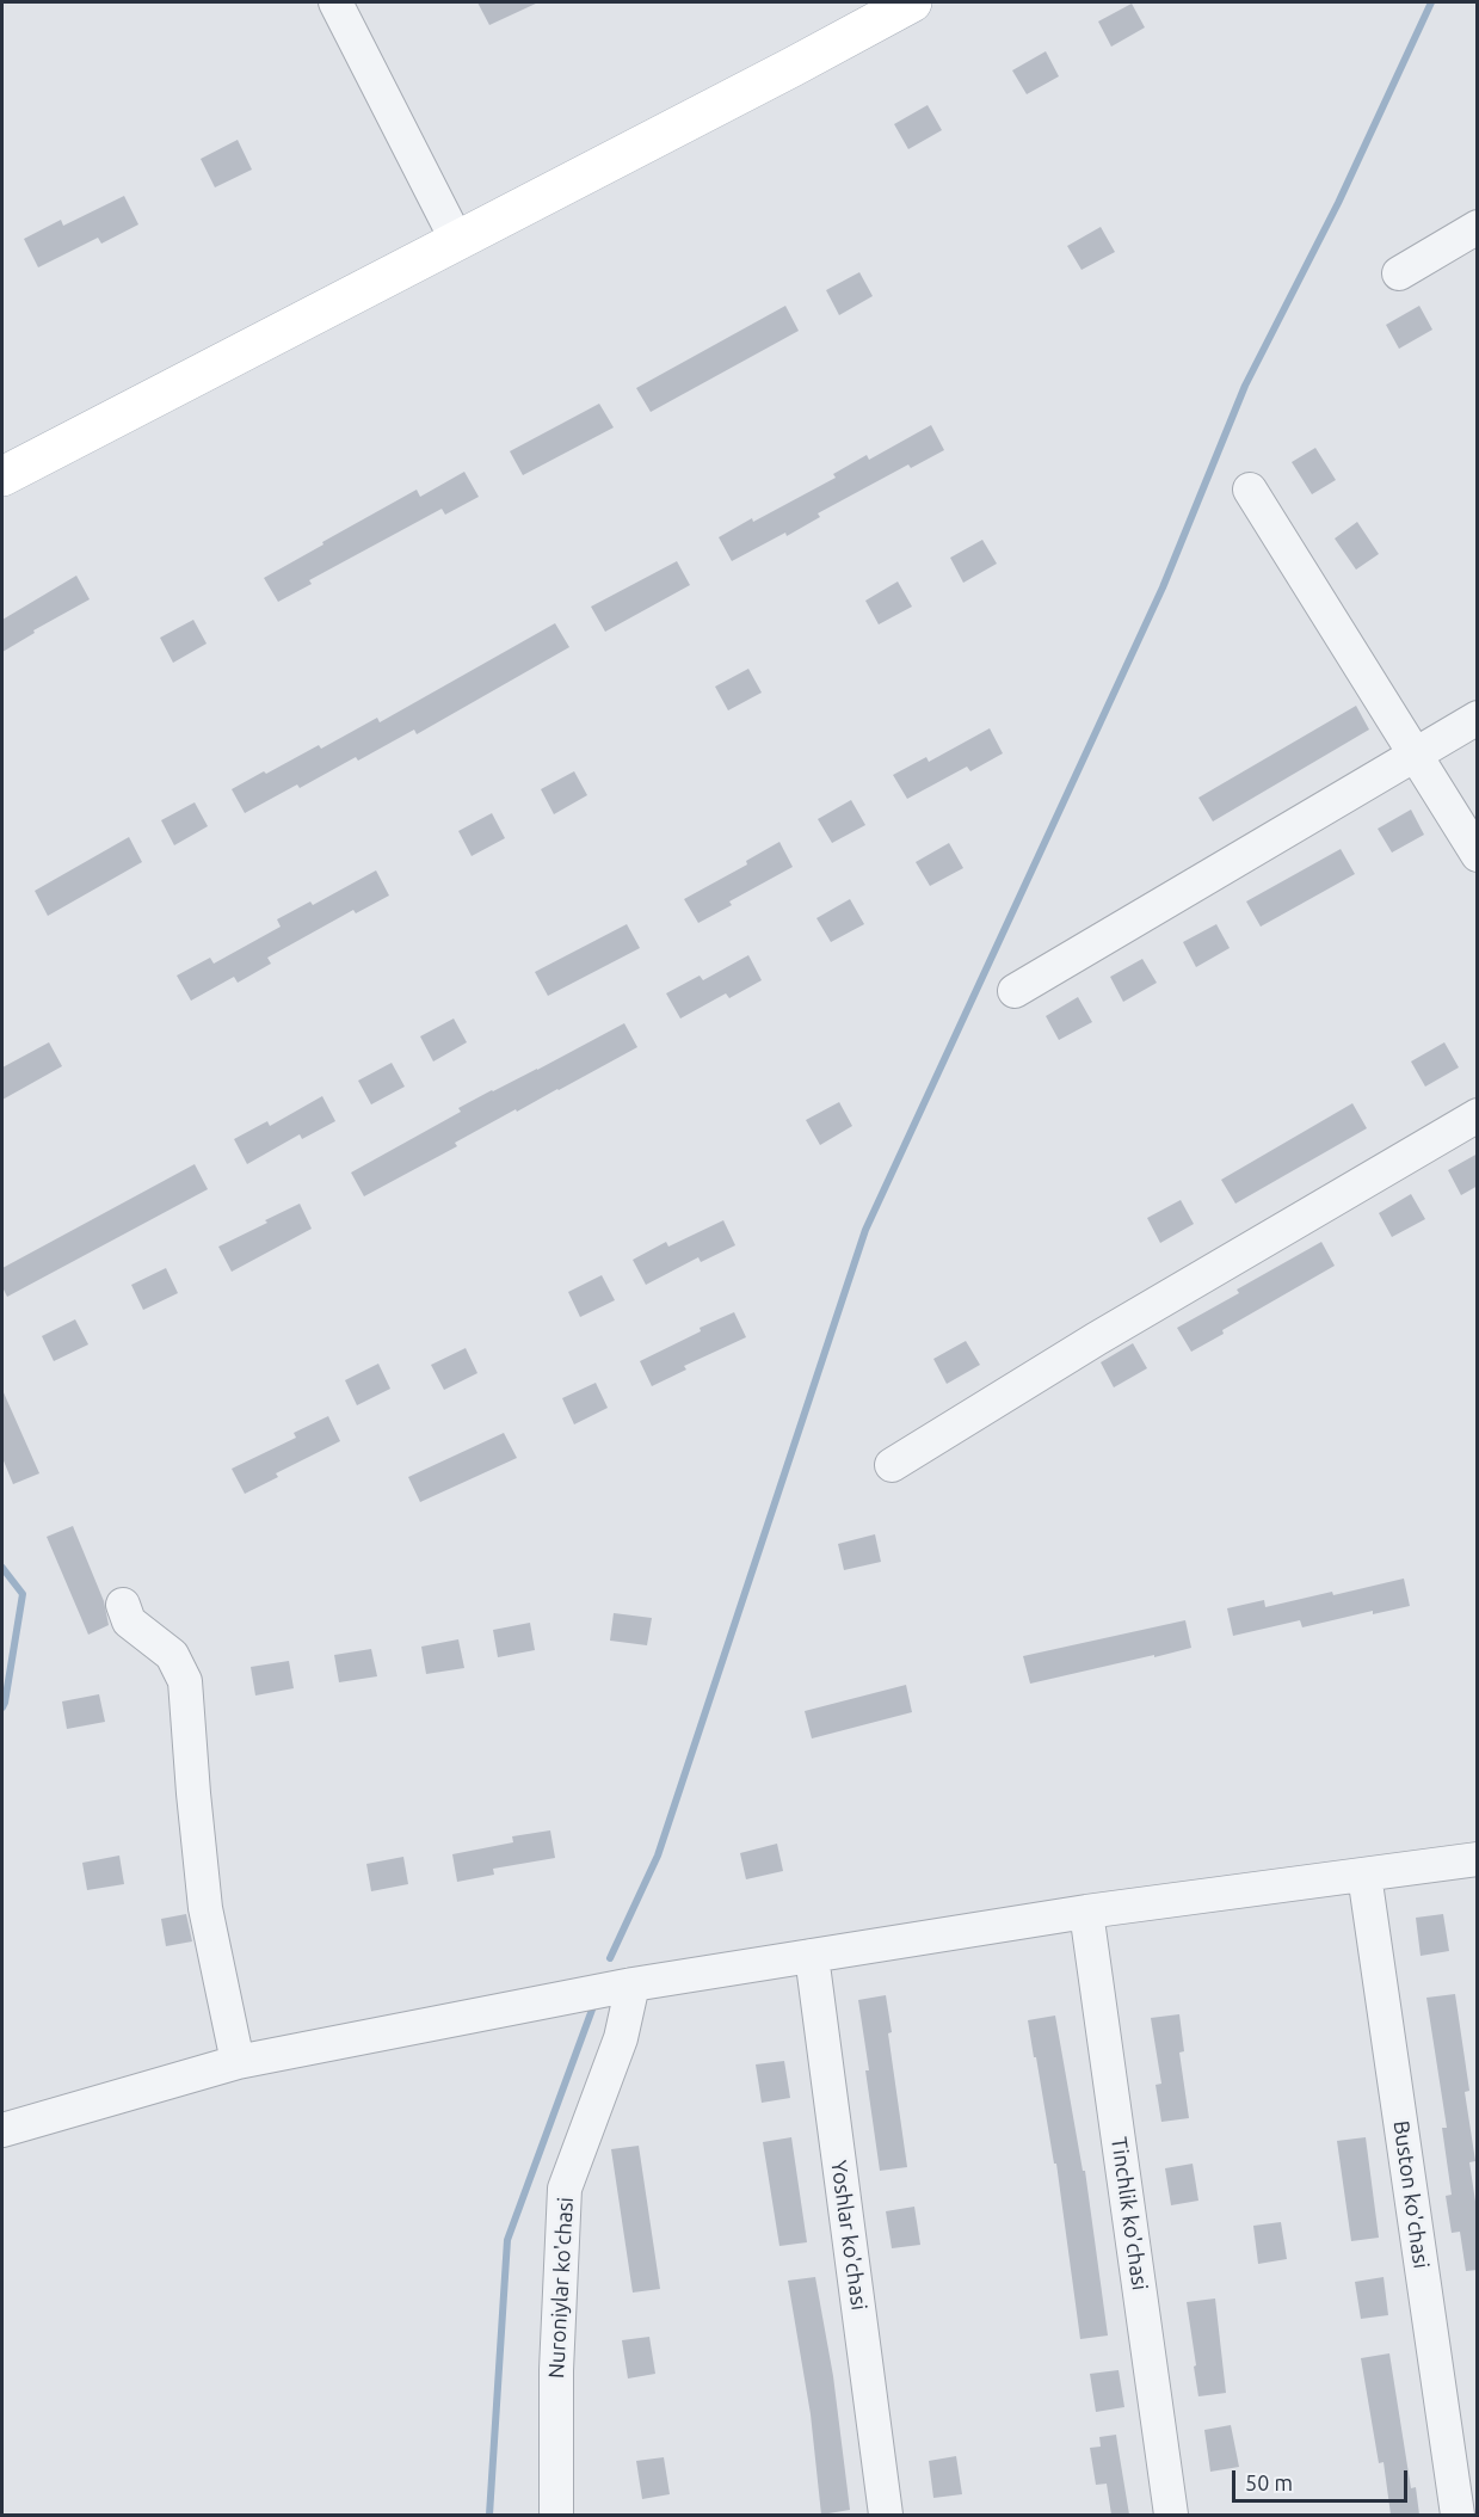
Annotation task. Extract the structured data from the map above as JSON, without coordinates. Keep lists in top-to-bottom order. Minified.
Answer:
{"streets":{"street":["Buston ko'chasi","Tinchlik ko'chasi","Yoshlar ko'chasi","Nuroniylar ko'chasi"]},"scale_bar":"50 m"}
